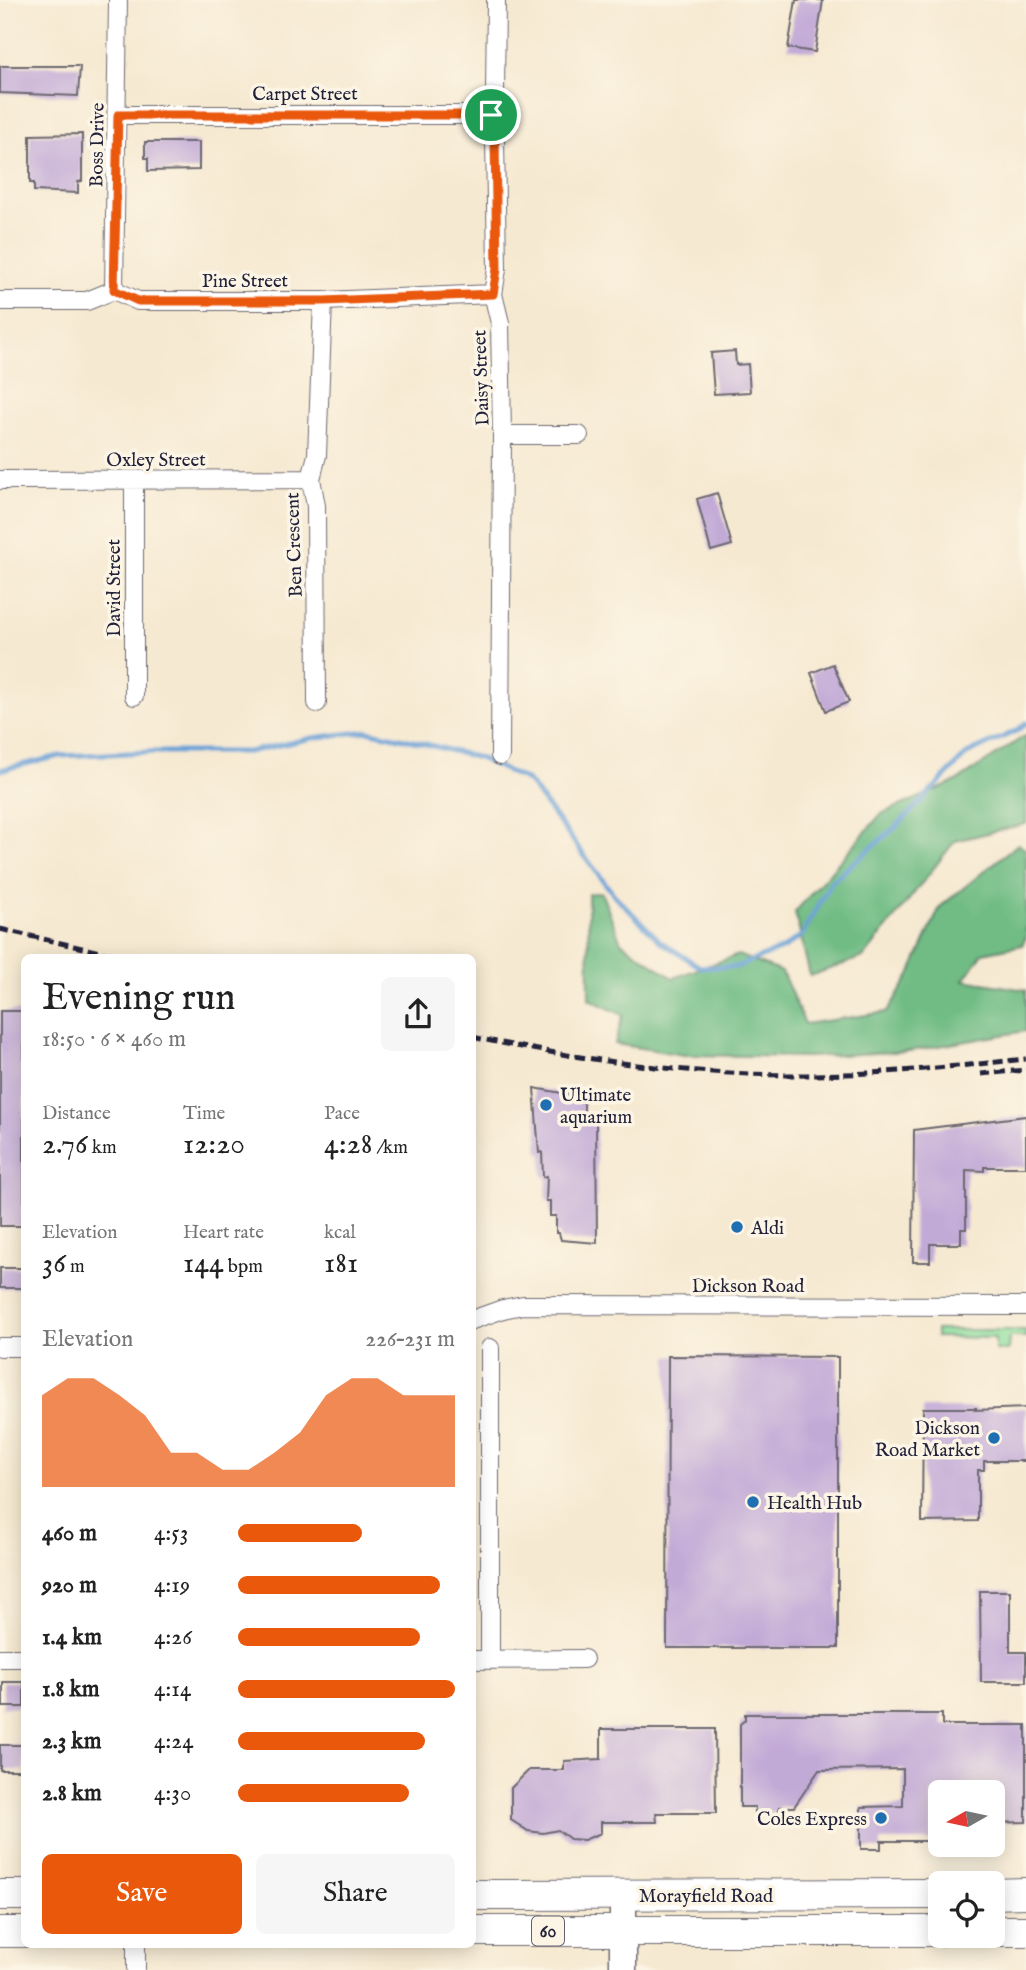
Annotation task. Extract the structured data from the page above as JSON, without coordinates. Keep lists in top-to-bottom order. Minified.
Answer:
{"streets":{"main road":["Morayfield Road","60"],"street":["Carpet Street","Boss Drive","Pine Street","Daisy Street","Oxley Street","Ben Crescent","David Street","Dickson Road"]},"crossings":[["Carpet Street","Boss Drive"],["Carpet Street","Daisy Street"],["Boss Drive","Pine Street"],["Pine Street","Daisy Street"],["Pine Street","Ben Crescent"],["Oxley Street","Ben Crescent"],["Oxley Street","David Street"]],"places":["Ultimate aquarium","Aldi","Dickson Road Market","Health Hub","Coles Express"],"north":"left","page":{"heading":["Evening run","18:50 · 6 × 460 m"],"stats":[["Distance","2.76 km"],["Time","12:20"],["Pace","4:28 /km"],["Elevation","36 m"],["Heart rate","144 bpm"],["kcal","181"]],"chart":["Elevation","226–231 m"],"list":[{"name":"460 m","note":"4:53"},{"name":"920 m","note":"4:19"},{"name":"1.4 km","note":"4:26"},{"name":"1.8 km","note":"4:14"},{"name":"2.3 km","note":"4:24"},{"name":"2.8 km","note":"4:30"}],"buttons":["Save","Share"]}}
